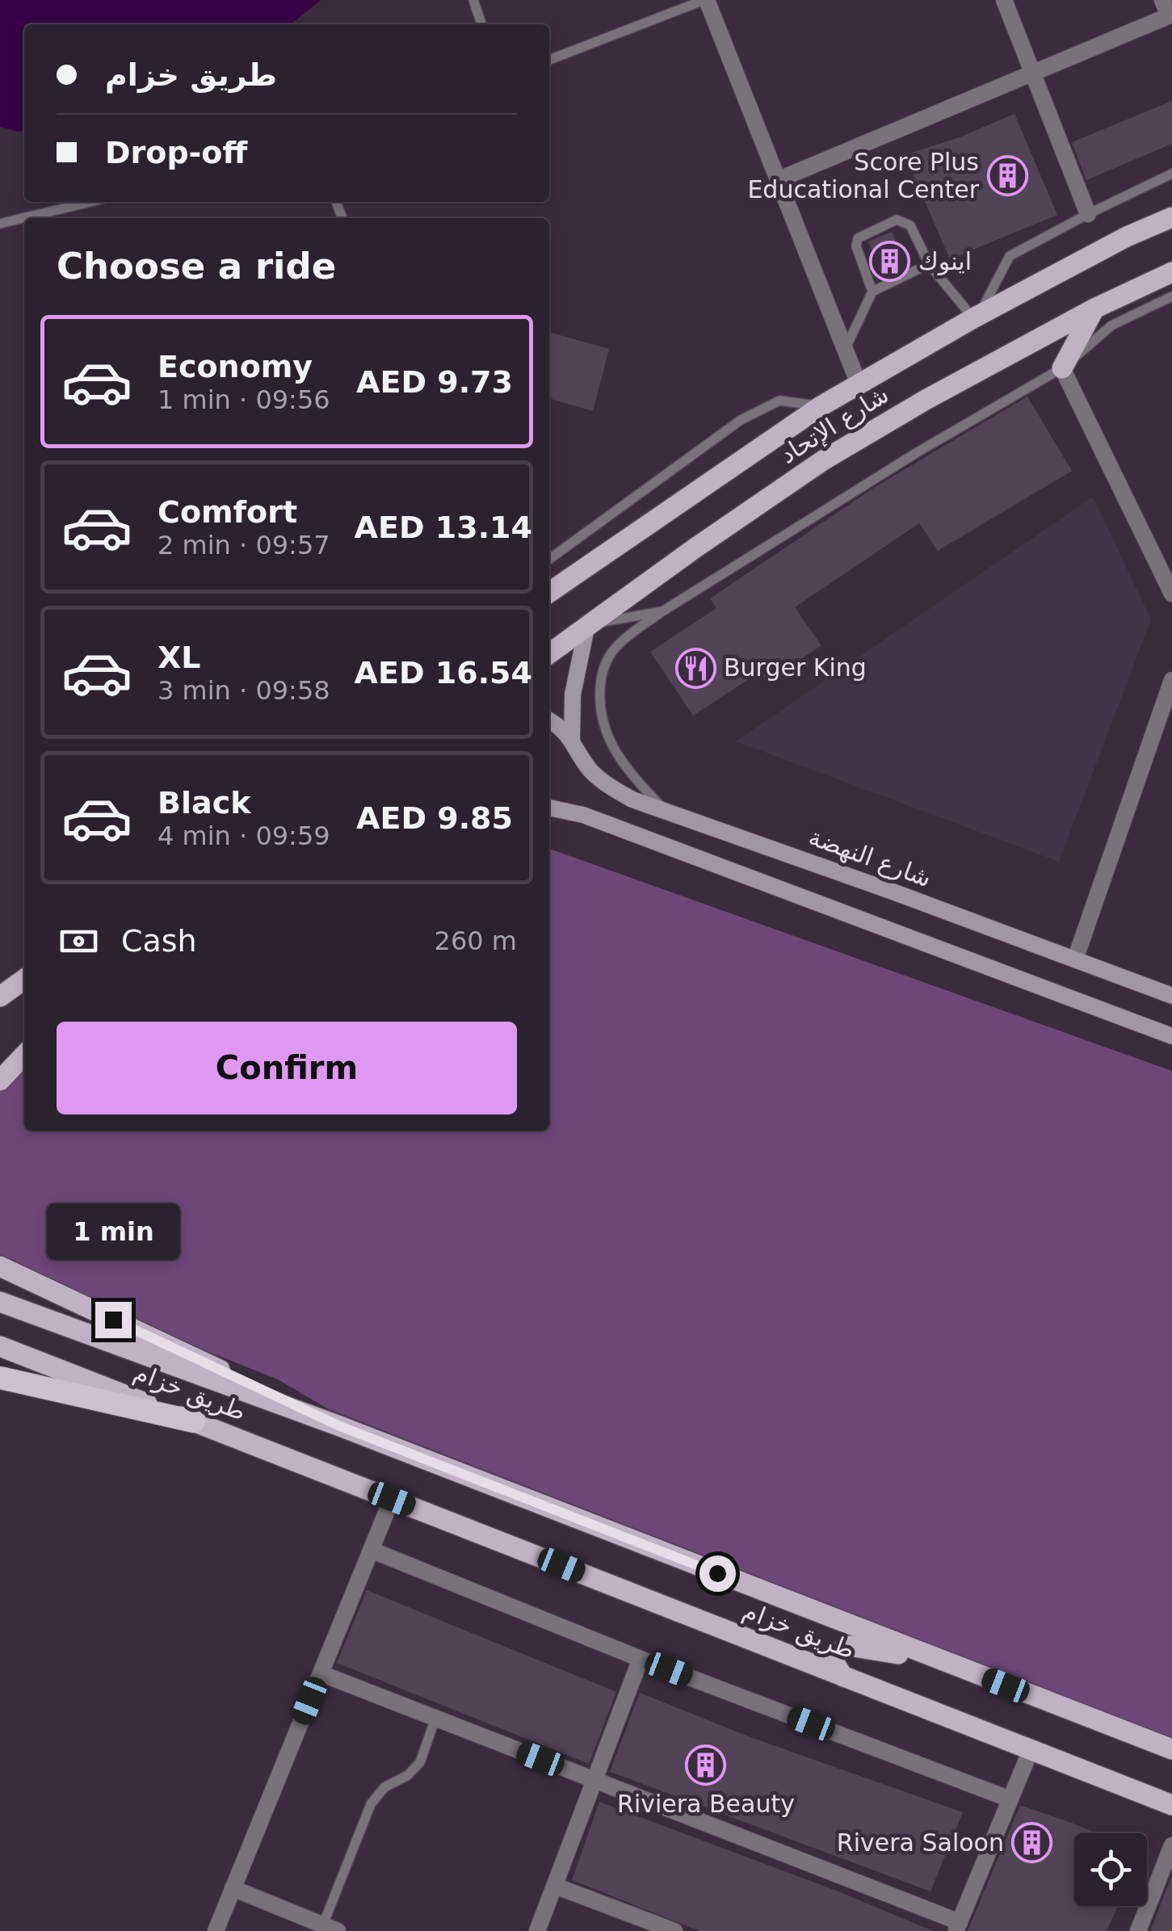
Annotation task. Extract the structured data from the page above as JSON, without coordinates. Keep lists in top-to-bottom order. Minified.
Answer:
{"streets":{"main road":["شارع الإتحاد","شارع النهضة","طريق خزام"]},"places":{"building":["Score Plus Educational Center","اينوك","Riviera Beauty","Rivera Saloon"],"restaurant":["Burger King"]},"page":{"banner":["طريق خزام","Drop-off"],"heading":"Choose a ride","list":[{"name":"Economy","note":"1 min · 09:56","value":"AED 9.73"},{"name":"Comfort","note":"2 min · 09:57","value":"AED 13.14"},{"name":"XL","note":"3 min · 09:58","value":"AED 16.54"},{"name":"Black","note":"4 min · 09:59","value":"AED 9.85"}],"pay":["Cash","260 m"],"buttons":"Confirm","bubble":"1 min"}}
